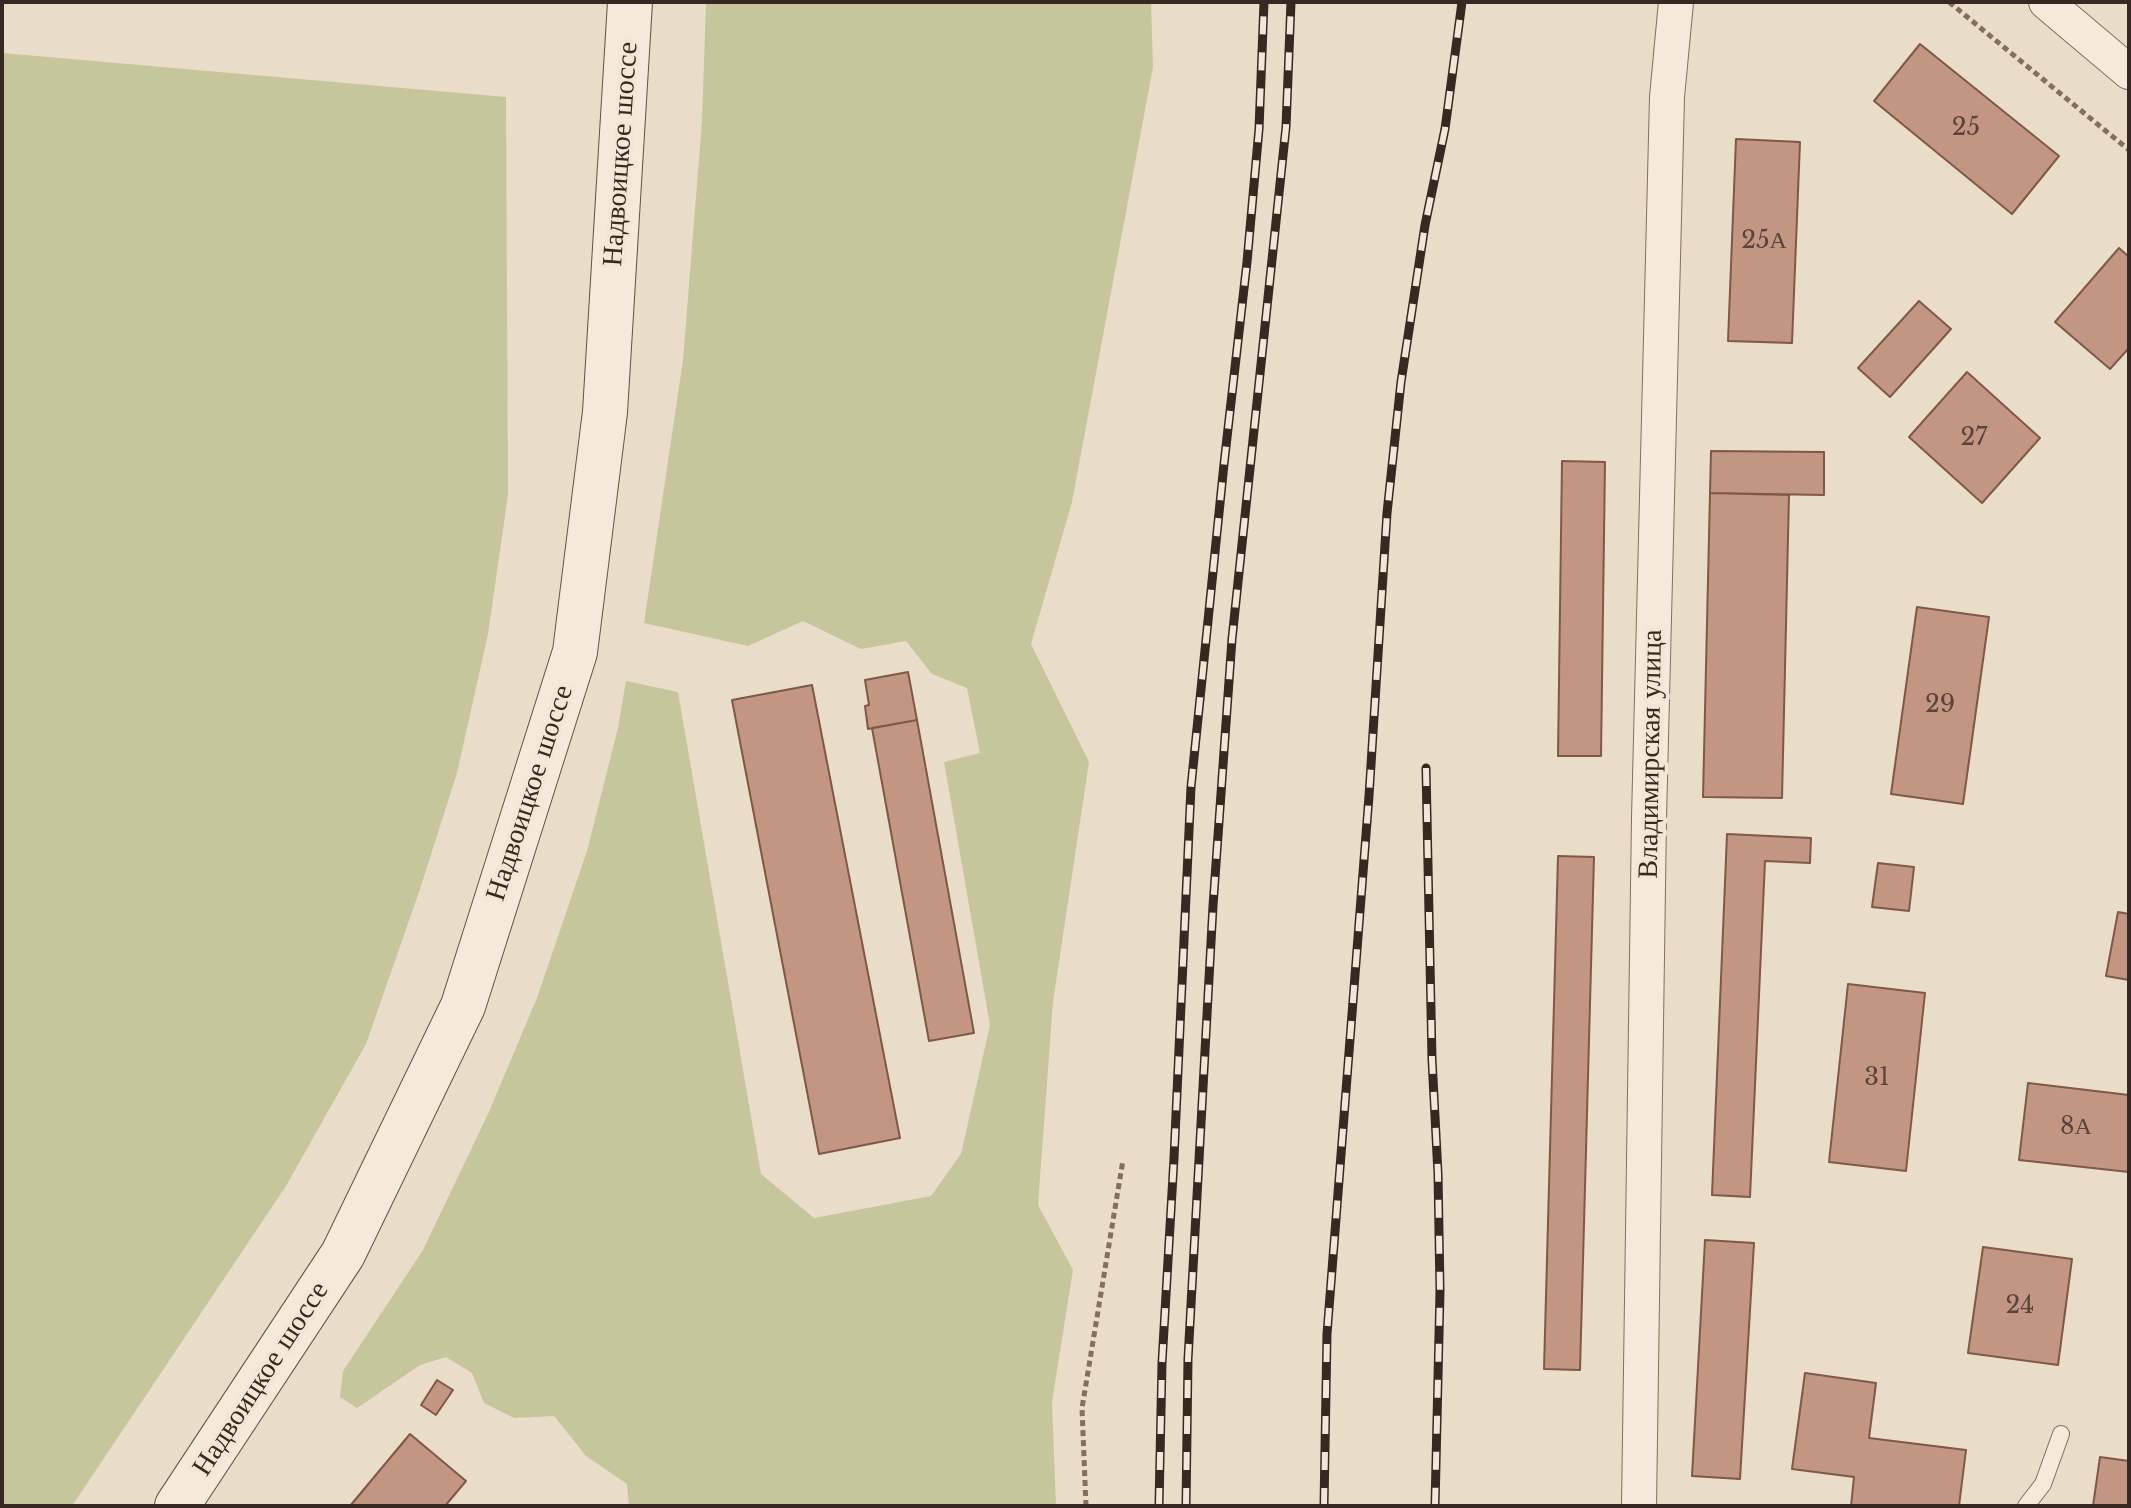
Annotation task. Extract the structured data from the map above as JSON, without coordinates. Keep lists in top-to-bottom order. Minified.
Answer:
{"streets":{"main road":["Надвоицкое шоссе"],"street":["Владимирская улица"]},"house_numbers":["25","25А","27","29","31","8А","24"]}
